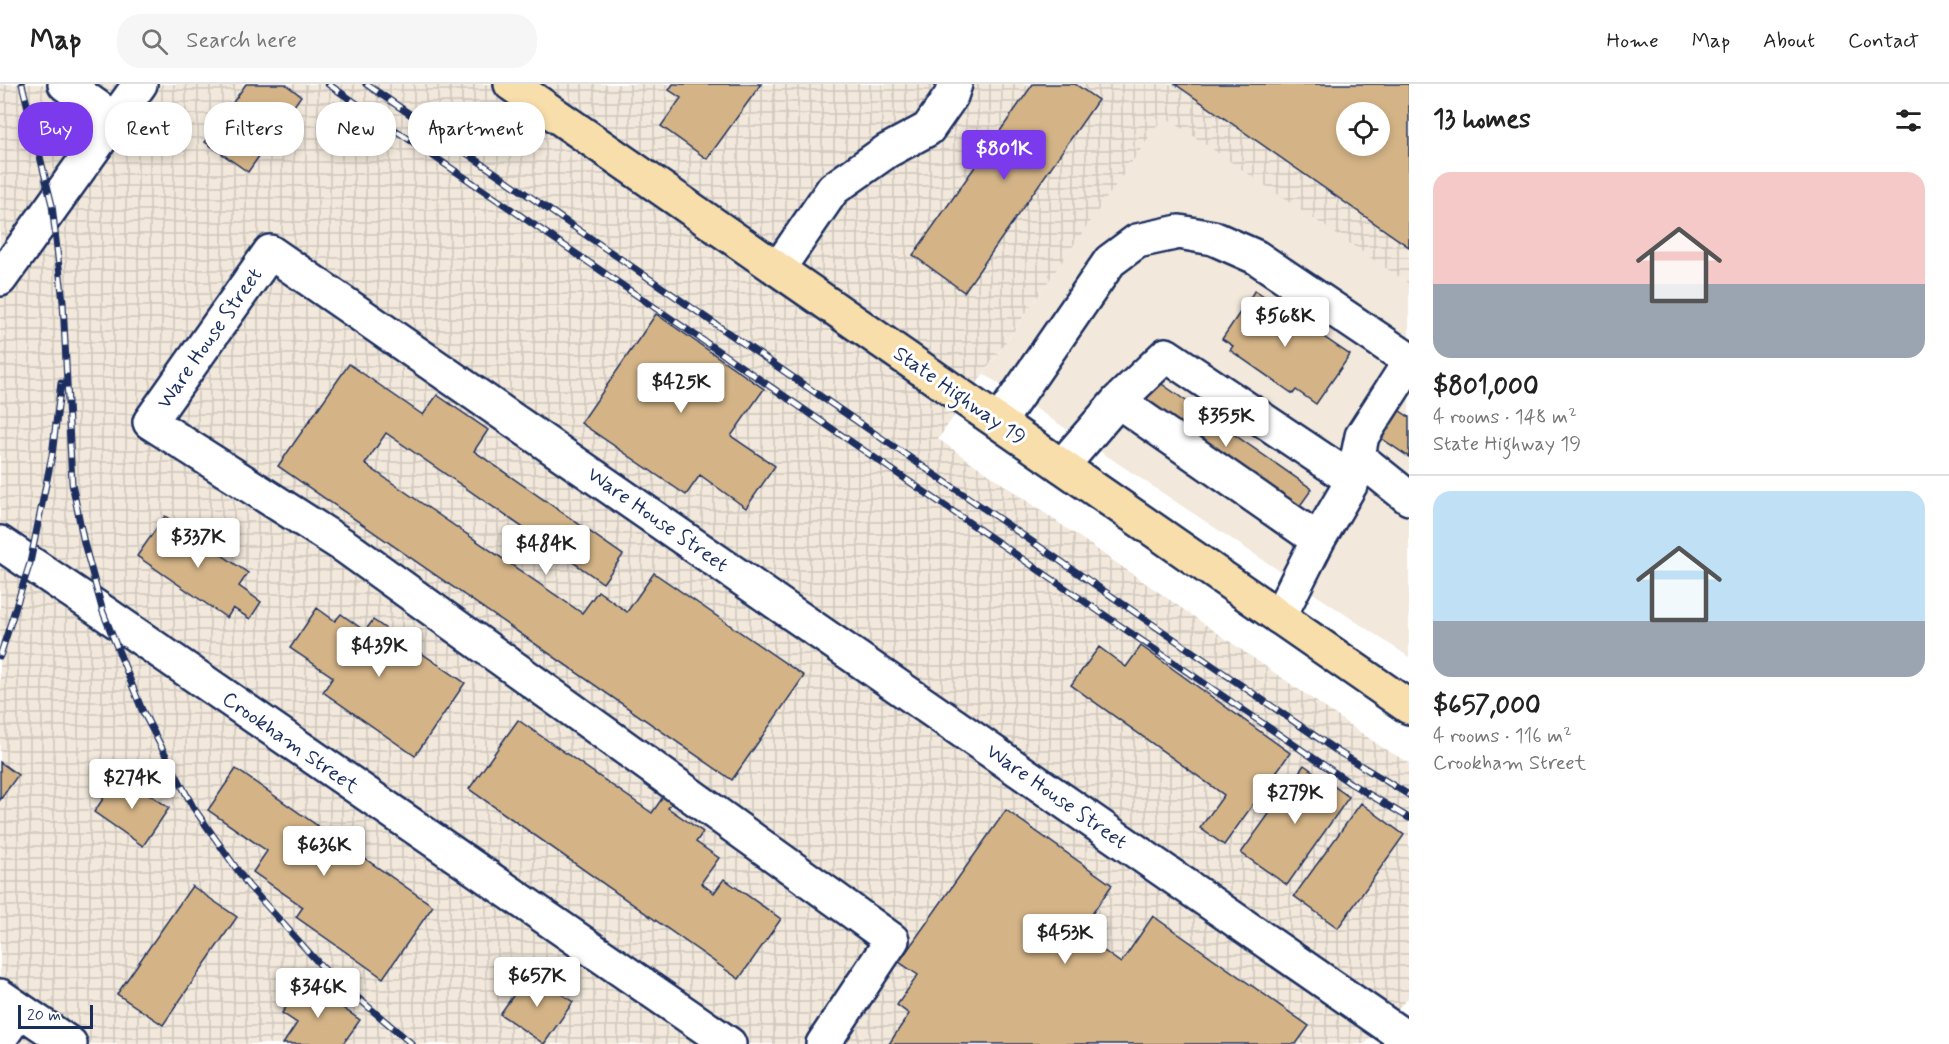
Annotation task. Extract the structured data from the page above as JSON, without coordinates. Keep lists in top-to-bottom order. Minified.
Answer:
{"streets":{"main road":["State Highway 19"],"street":["Ware House Street","Crookham Street"]},"scale_bar":"20 m","page":{"header":"Map","search":"Search here","nav":["Home","Map","About","Contact"],"heading":"13 homes","chip":["Buy","Rent","Filters","New","Apartment"],"price":["$801K","$568K","$425K","$355K","$337K","$484K","$439K","$274K","$279K","$636K","$453K","$657K","$346K"],"list":[{"name":"$801,000","note":"4 rooms · 148 m² · State Highway 19"},{"name":"$657,000","note":"4 rooms · 116 m² · Crookham Street"}],"scale":"20 m"}}
